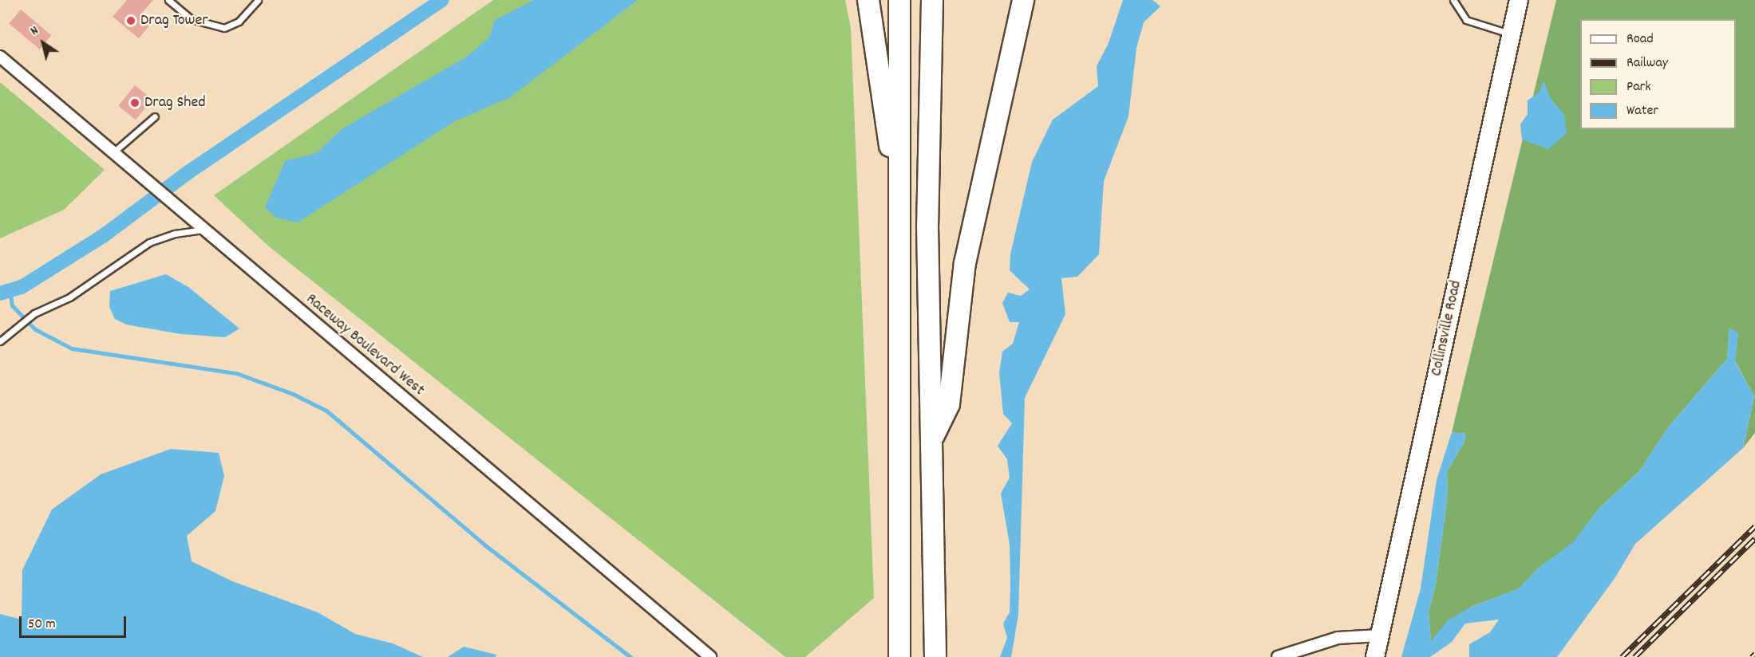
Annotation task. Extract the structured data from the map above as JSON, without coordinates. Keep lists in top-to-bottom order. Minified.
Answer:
{"streets":{"main road":["Collinsville Road"],"street":["Raceway Boulevard West"]},"places":["Drag Tower","Drag Shed"],"legend":["Road","Railway","Park","Water"],"scale_bar":"50 m","north":"top left"}
